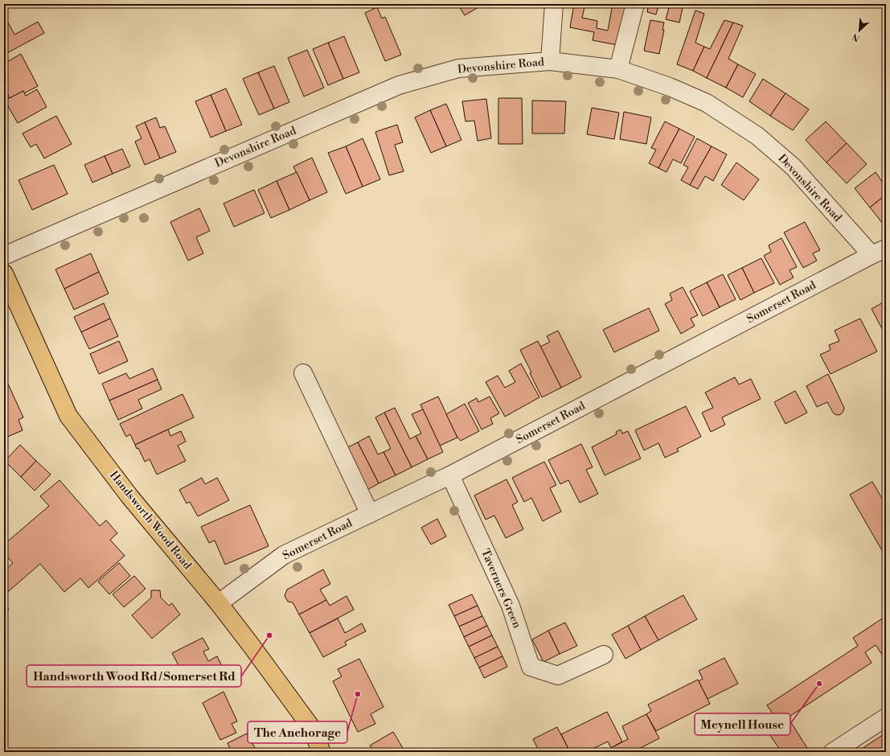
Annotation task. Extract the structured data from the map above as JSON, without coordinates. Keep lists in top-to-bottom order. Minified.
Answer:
{"streets":{"main road":["Handsworth Wood Road"],"street":["Devonshire Road","Somerset Road","Taverners Green"]},"crossings":[["Devonshire Road","Somerset Road"],["Somerset Road","Handsworth Wood Road"],["Somerset Road","Taverners Green"]],"places":["Handsworth Wood Rd / Somerset Rd","Meynell House","The Anchorage"],"north":"bottom left"}
